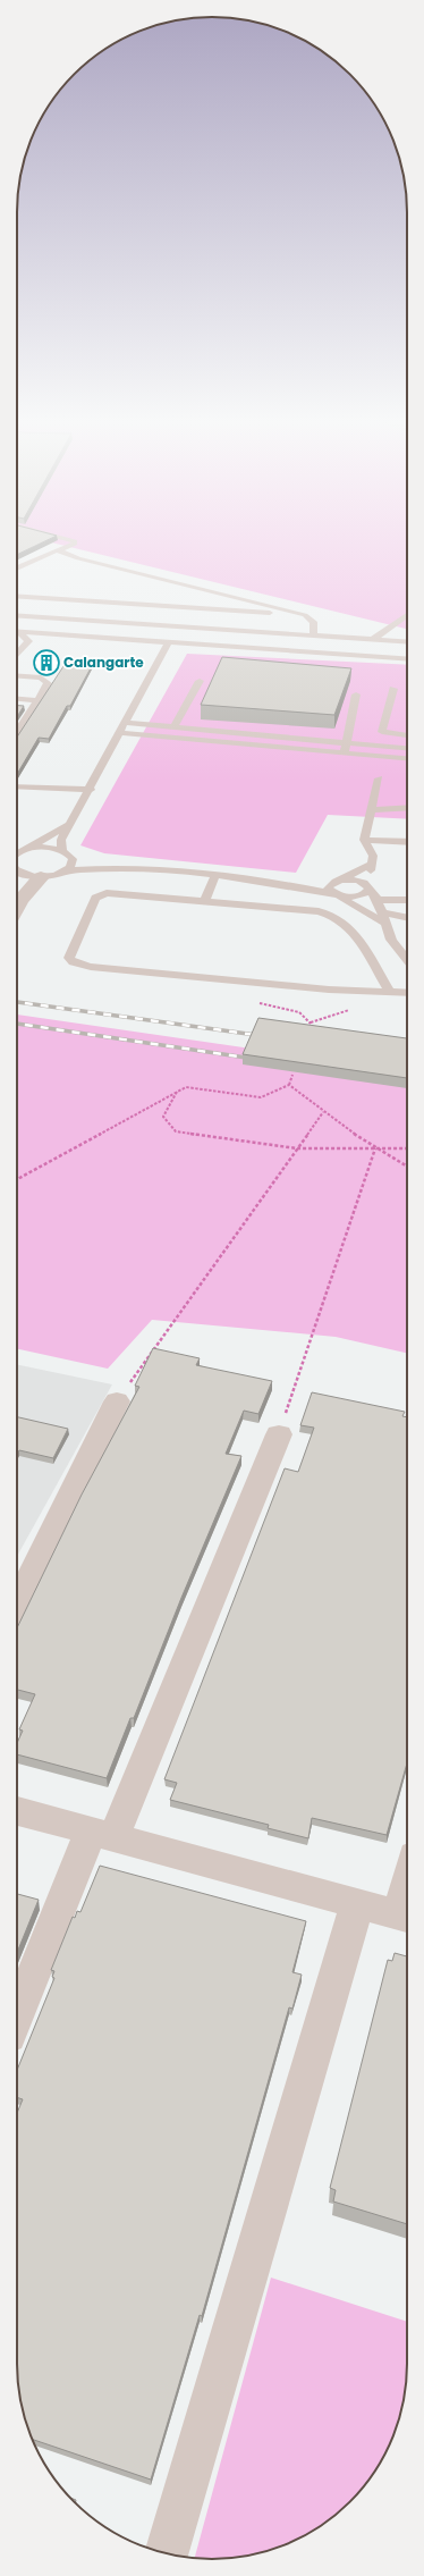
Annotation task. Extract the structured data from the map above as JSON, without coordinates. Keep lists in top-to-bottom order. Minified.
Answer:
{"places":{"building":["Calangarte"]}}
